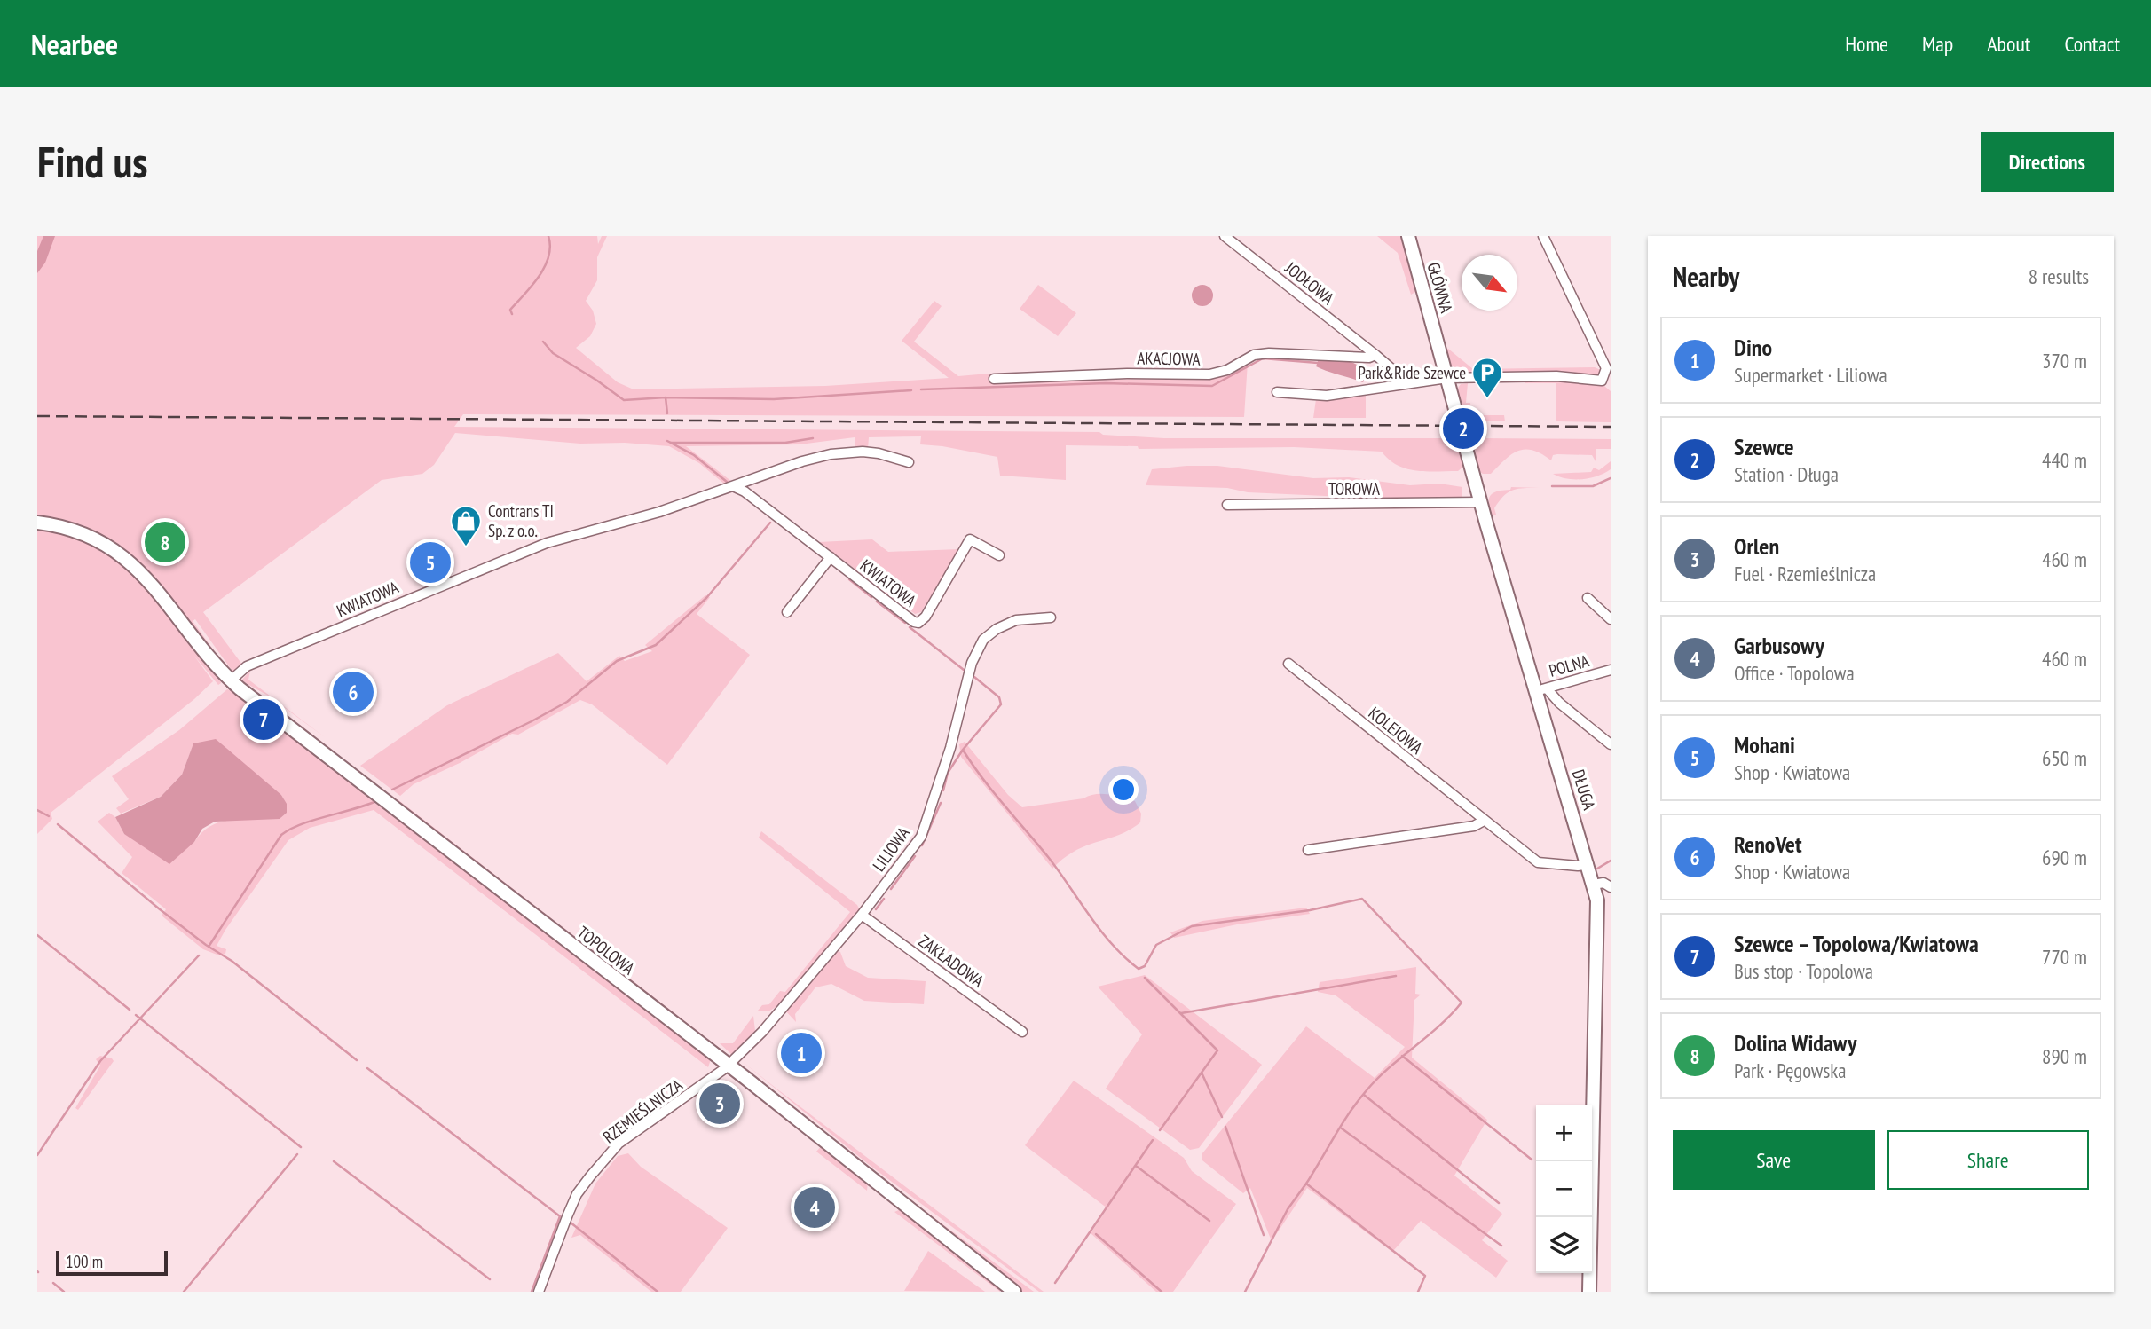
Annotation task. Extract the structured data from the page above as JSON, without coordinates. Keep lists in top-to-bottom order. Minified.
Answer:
{"streets":{"main road":["GŁÓWNA","DŁUGA","TOPOLOWA"],"street":["JODŁOWA","AKACJOWA","TOROWA","KWIATOWA","POLNA","KOLEJOWA","LILIOWA","ZAKŁADOWA","RZEMIEŚLNICZA"]},"crossings":[["JODŁOWA","AKACJOWA"],["GŁÓWNA","DŁUGA"],["TOROWA","DŁUGA"],["KWIATOWA","TOPOLOWA"],["POLNA","DŁUGA"],["KOLEJOWA","DŁUGA"],["LILIOWA","TOPOLOWA"],["LILIOWA","ZAKŁADOWA"],["LILIOWA","RZEMIEŚLNICZA"],["TOPOLOWA","RZEMIEŚLNICZA"]],"places":{"parking":["Park&Ride Szewce"],"shop":["Contrans TI Sp. z o.o."]},"scale_bar":"100 m","north":"bottom right","page":{"header":"Nearbee","nav":["Home","Map","About","Contact"],"buttons":["Directions",["Save","Share"]],"title":"Find us","heading":["Nearby","8 results"],"list":[{"mark":"1","name":"Dino","note":"Supermarket · Liliowa","value":"370 m"},{"mark":"2","name":"Szewce","note":"Station · Długa","value":"440 m"},{"mark":"3","name":"Orlen","note":"Fuel · Rzemieślnicza","value":"460 m"},{"mark":"4","name":"Garbusowy","note":"Office · Topolowa","value":"460 m"},{"mark":"5","name":"Mohani","note":"Shop · Kwiatowa","value":"650 m"},{"mark":"6","name":"RenoVet","note":"Shop · Kwiatowa","value":"690 m"},{"mark":"7","name":"Szewce – Topolowa/Kwiatowa","note":"Bus stop · Topolowa","value":"770 m"},{"mark":"8","name":"Dolina Widawy","note":"Park · Pęgowska","value":"890 m"}],"pins":["2","8","5","6","7","1","3","4"],"map_buttons":["+","−"],"scale":"100 m"}}
